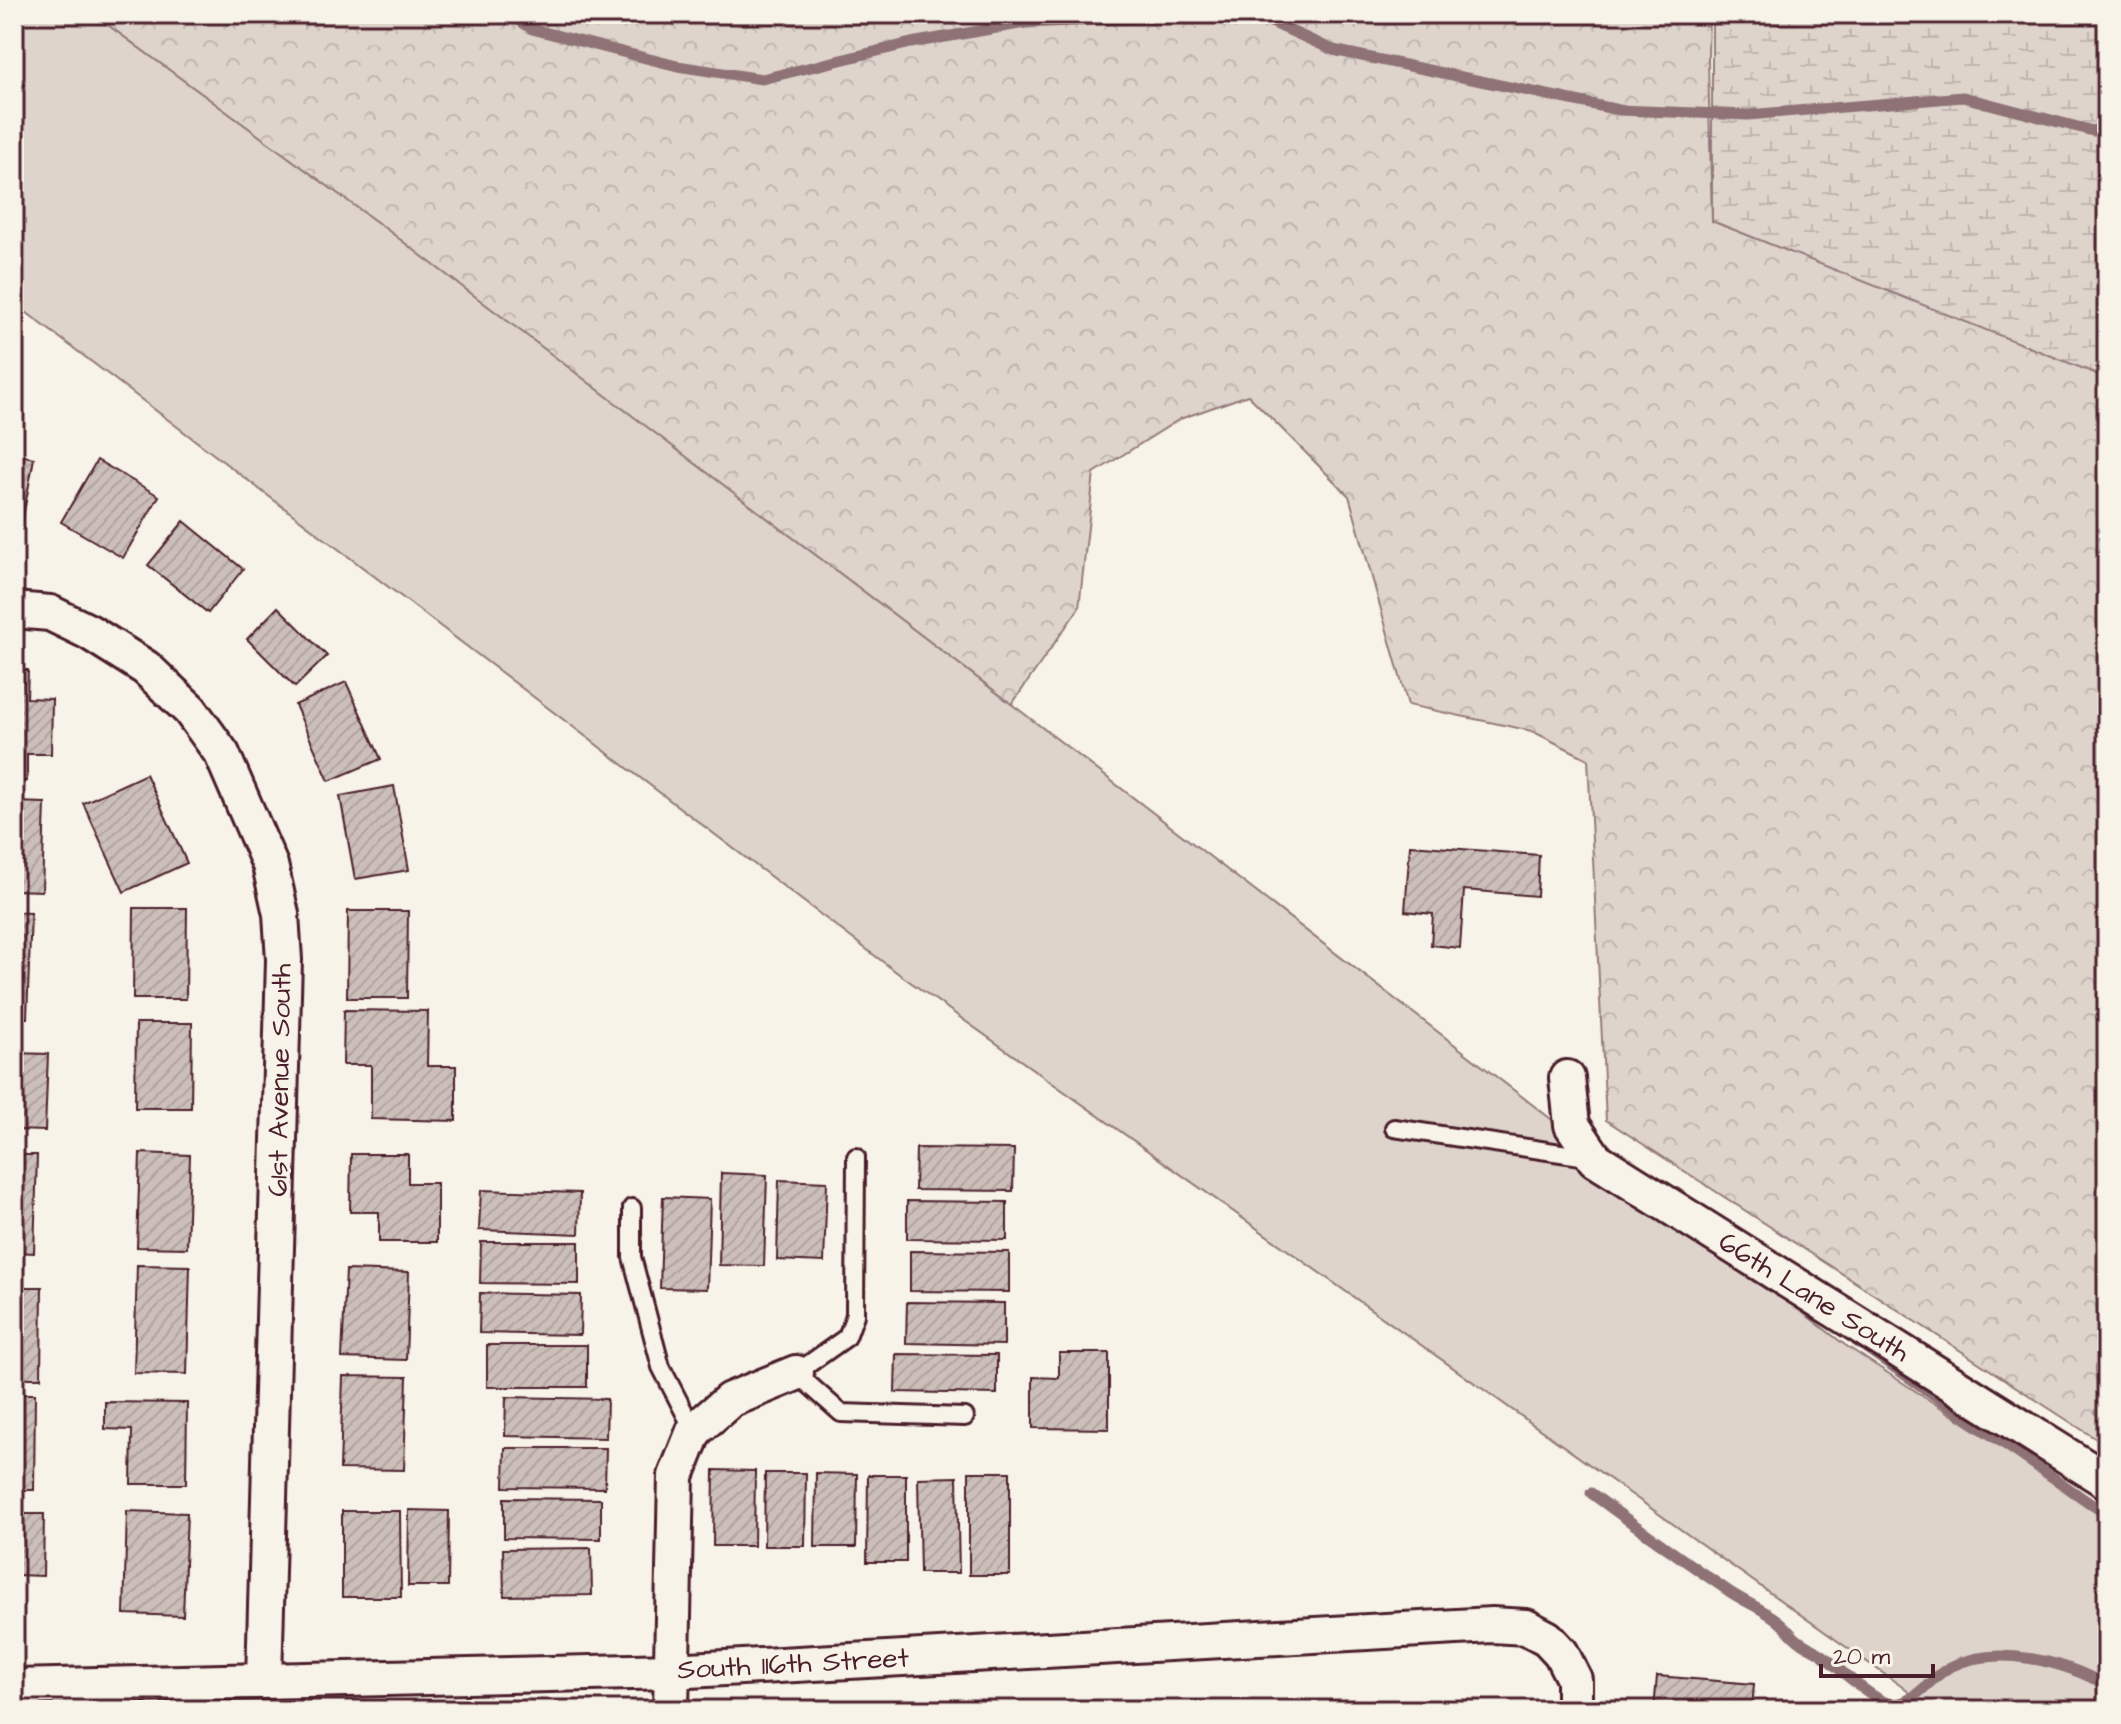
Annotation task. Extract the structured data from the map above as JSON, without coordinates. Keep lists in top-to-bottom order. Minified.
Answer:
{"streets":{"street":["61st Avenue South","66th Lane South","South 116th Street"]},"crossings":[["61st Avenue South","South 116th Street"]],"scale_bar":"20 m"}
